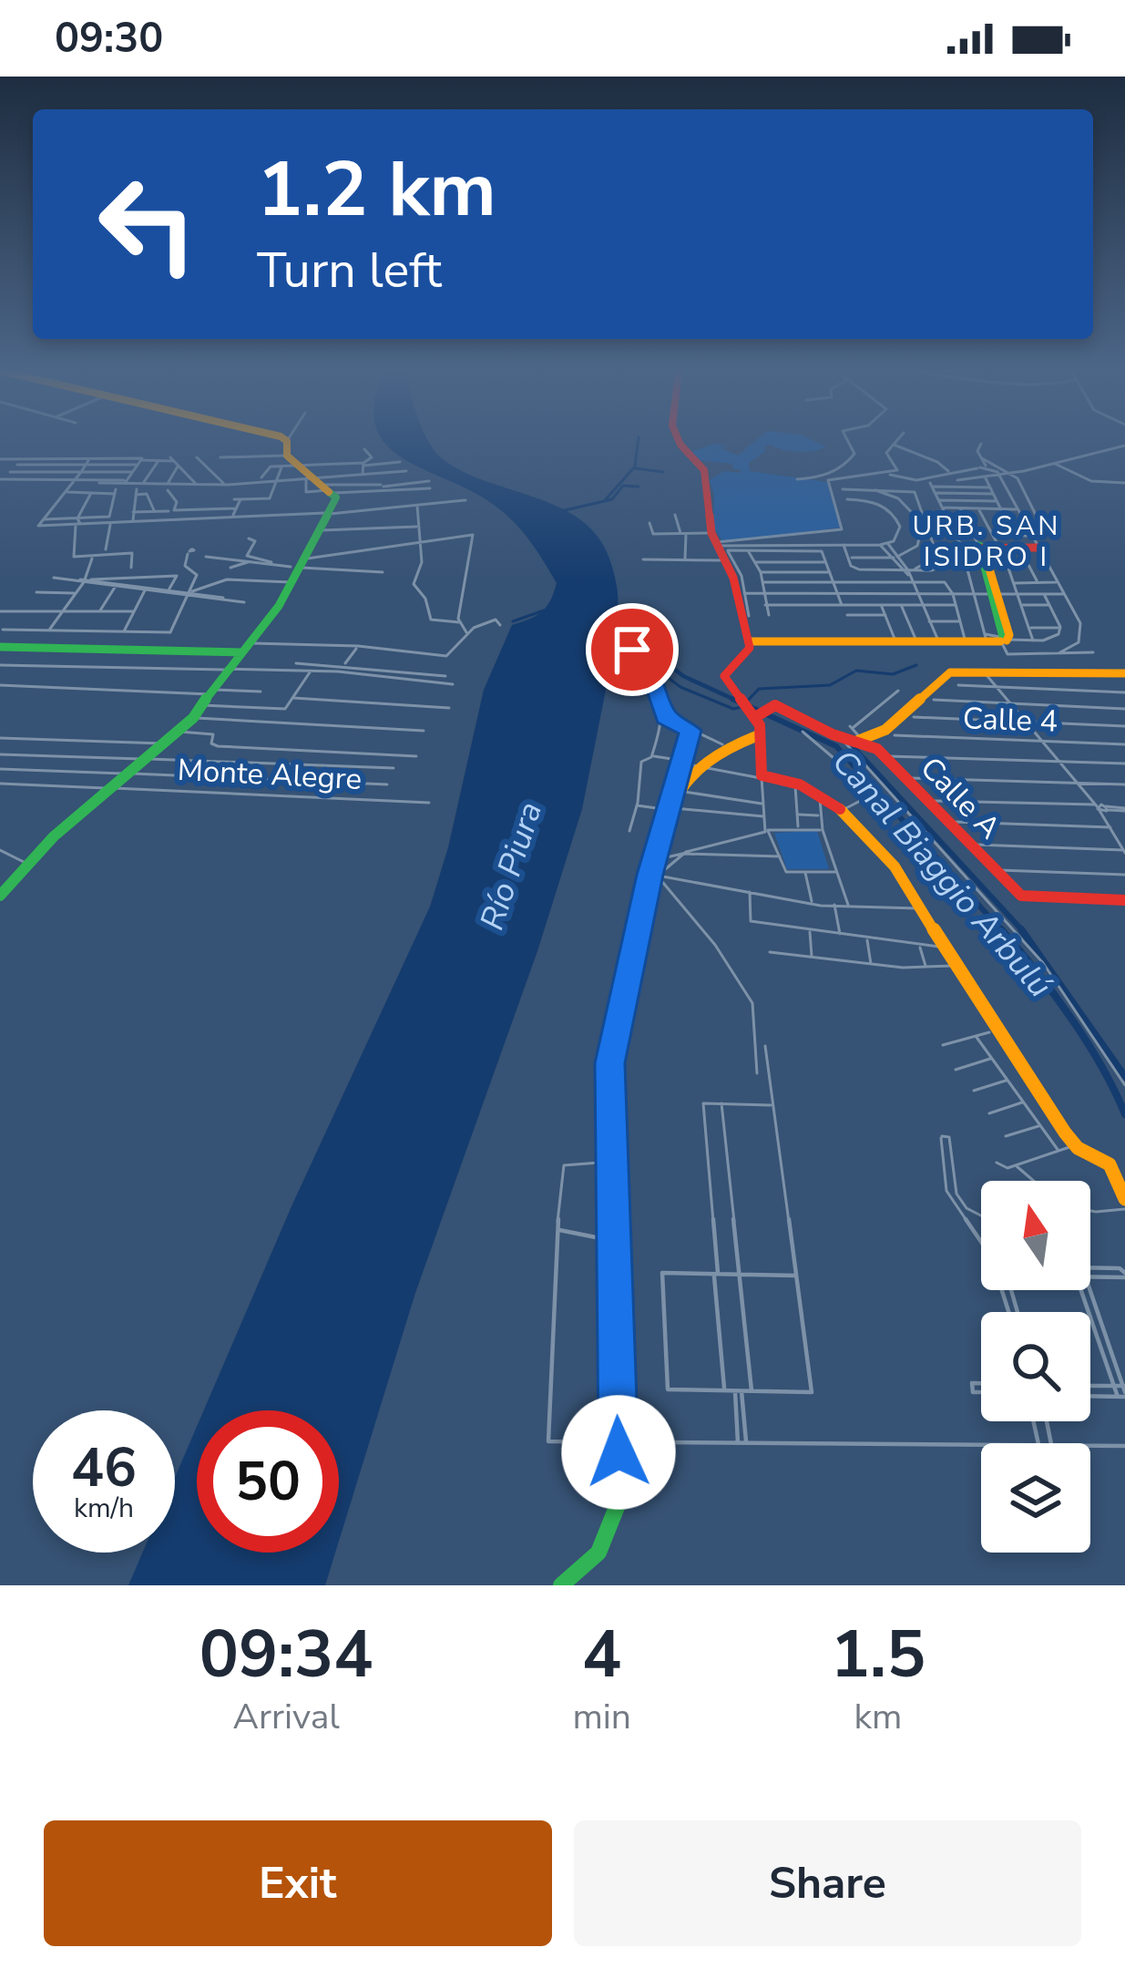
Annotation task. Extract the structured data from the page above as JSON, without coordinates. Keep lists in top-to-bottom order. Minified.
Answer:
{"streets":{"main road":["Calle A"],"street":["Calle 4","Monte Alegre"]},"districts":["URB. SAN ISIDRO I"],"water":["Río Piura","Canal Biaggio Arbulú"],"north":"top","page":{"status":"09:30","turn":["1.2 km","Turn left"],"speed":"46 km/h","limit":"50","eta":["09:34","Arrival","4","min","1.5","km"],"buttons":["Exit","Share"]}}
